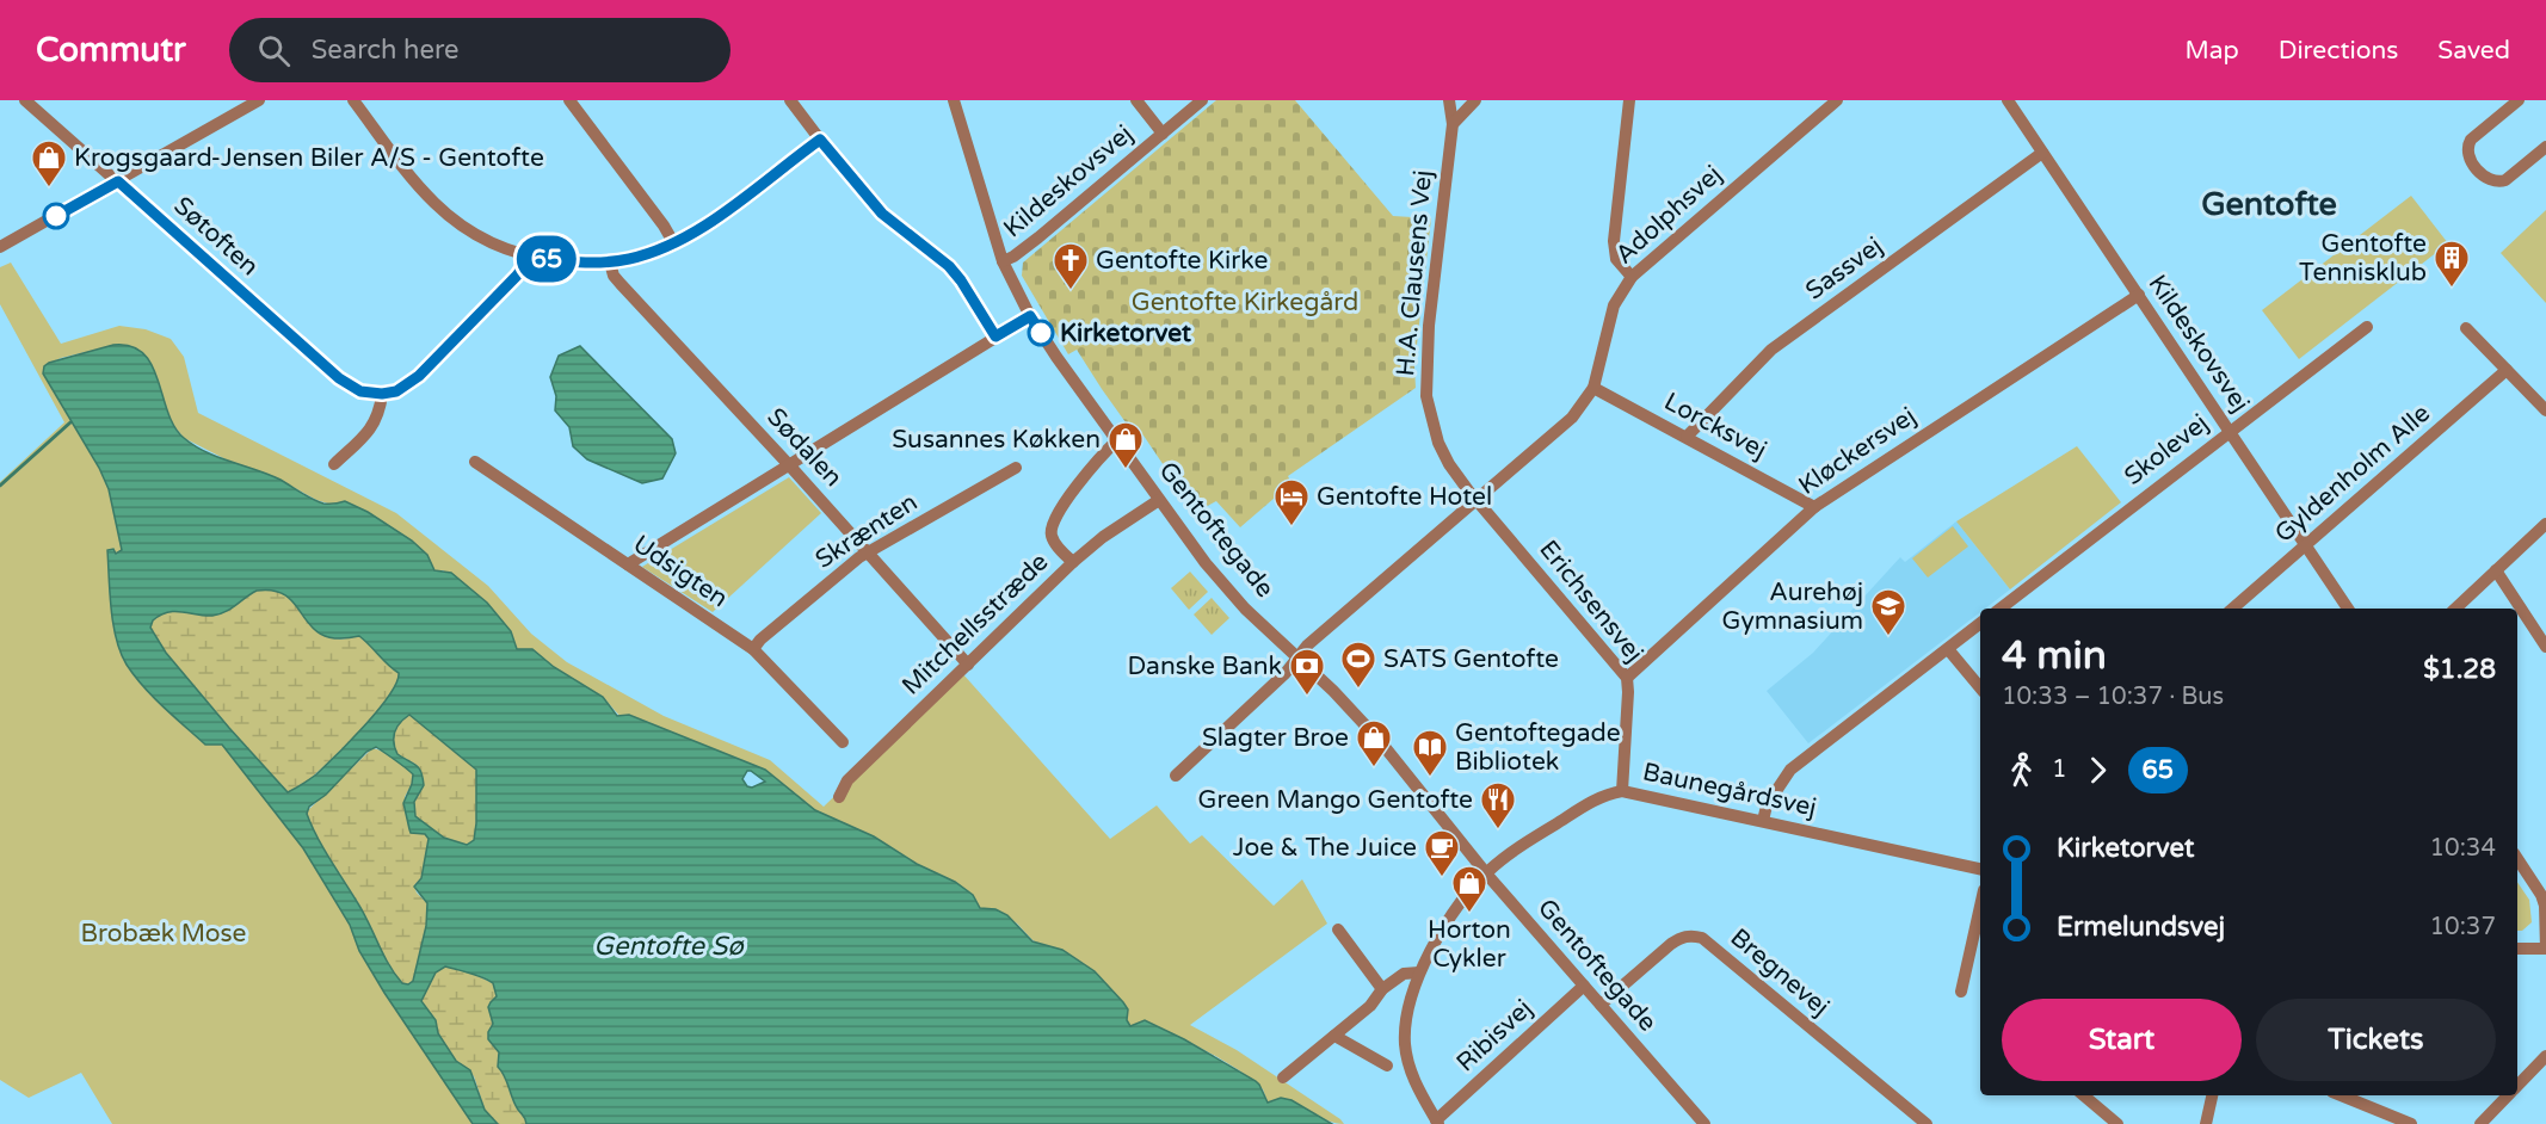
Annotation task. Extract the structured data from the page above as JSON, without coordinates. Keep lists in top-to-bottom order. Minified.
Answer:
{"streets":{"street":["Kildeskovsvej","Adolphsvej","Søtoften","Sassvej","H.A. Clausens Vej","Lorcksvej","Sødalen","Skolevej","Kløckersvej","Gyldenholm Alle","Gentoftegade","Skrænten","Udsigten","Erichsensvej","Mitchellsstræde","Baunegårdsvej","Bregnevej","Ribisvej"]},"crossings":[["Kildeskovsvej","Sassvej"],["Kildeskovsvej","Skolevej"],["Kildeskovsvej","Kløckersvej"],["Kildeskovsvej","Gyldenholm Alle"],["Kildeskovsvej","Gentoftegade"],["Adolphsvej","H.A. Clausens Vej"],["Adolphsvej","Lorcksvej"],["Adolphsvej","Gentoftegade"],["Adolphsvej","Erichsensvej"],["Sassvej","Lorcksvej"],["H.A. Clausens Vej","Erichsensvej"],["Lorcksvej","Kløckersvej"],["Sødalen","Skrænten"],["Sødalen","Mitchellsstræde"],["Kløckersvej","Erichsensvej"],["Gentoftegade","Mitchellsstræde"],["Gentoftegade","Baunegårdsvej"],["Gentoftegade","Bregnevej"],["Gentoftegade","Ribisvej"],["Skrænten","Udsigten"],["Erichsensvej","Baunegårdsvej"],["Baunegårdsvej","Ribisvej"]],"districts":["Gentofte"],"water":["Gentofte Sø"],"parks":["Gentofte Kirkegård","Brobæk Mose"],"places":{"shop":["Krogsgaard-Jensen Biler A/S - Gentofte","Susannes Køkken","Slagter Broe","Horton Cykler"],"building":["Gentofte Tennisklub"],"church":["Gentofte Kirke"],"other":["Kirketorvet"],"hotel":["Gentofte Hotel"],"school or university":["Aurehøj Gymnasium"],"sports":["SATS Gentofte"],"bank":["Danske Bank"],"library":["Gentoftegade Bibliotek"],"restaurant":["Green Mango Gentofte"],"cafe":["Joe & The Juice"]},"lines":["bus line 65"],"page":{"header":"Commutr","search":"Search here","nav":["Map","Directions","Saved"],"on_map":"65","heading":["4 min","10:33 – 10:37 · Bus","$1.28"],"legs":["1","65"],"list":[{"name":"Kirketorvet","value":"10:34"},{"name":"Ermelundsvej","value":"10:37"}],"buttons":["Start","Tickets"]}}
